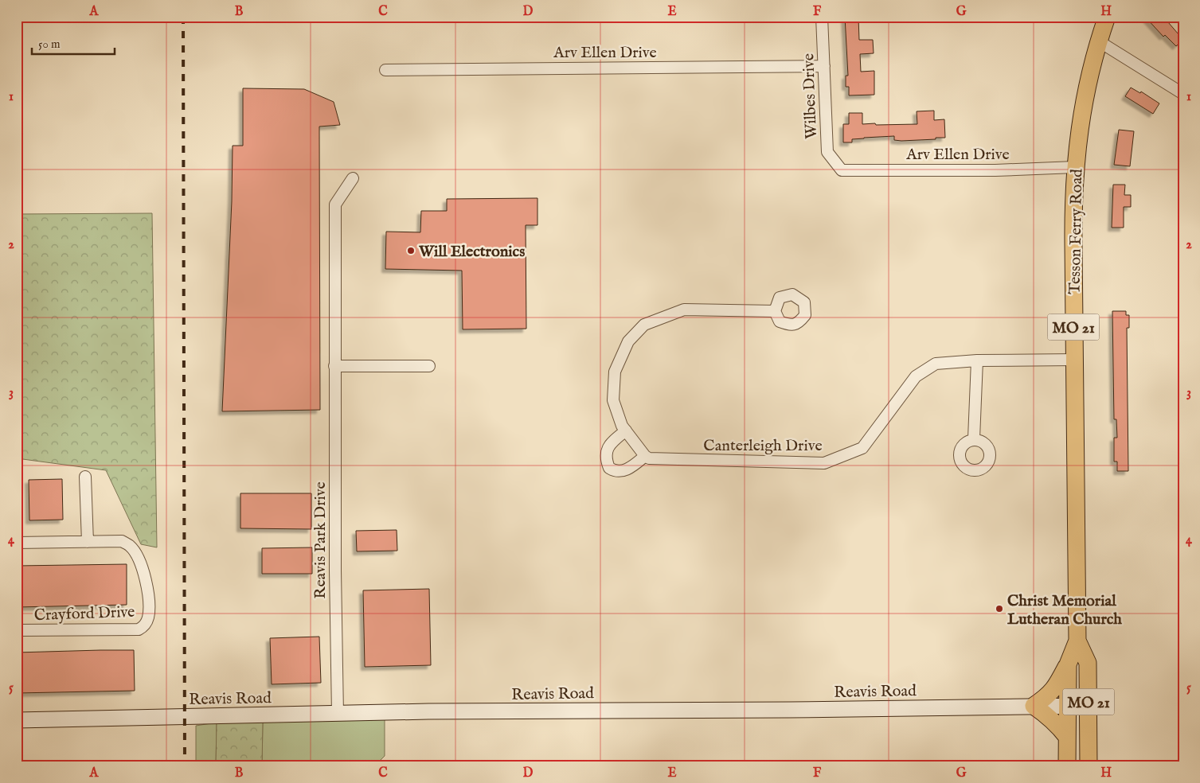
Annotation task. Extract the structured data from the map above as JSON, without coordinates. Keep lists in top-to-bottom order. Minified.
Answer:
{"streets":{"main road":["Tesson Ferry Road","MO 21"],"street":["Arv Ellen Drive","Wilbes Drive","Canterleigh Drive","Reavis Park Drive","Crayford Drive","Reavis Road"]},"crossings":[["Arv Ellen Drive","Wilbes Drive"],["Arv Ellen Drive","Tesson Ferry Road"],["Tesson Ferry Road","Canterleigh Drive"],["Tesson Ferry Road","Reavis Road"],["Reavis Park Drive","Reavis Road"]],"places":["Will Electronics","Christ Memorial Lutheran Church"],"scale_bar":"50 m","grid":{"columns":["A","B","C","D","E","F","G","H"],"rows":["1","2","3","4","5"]}}
